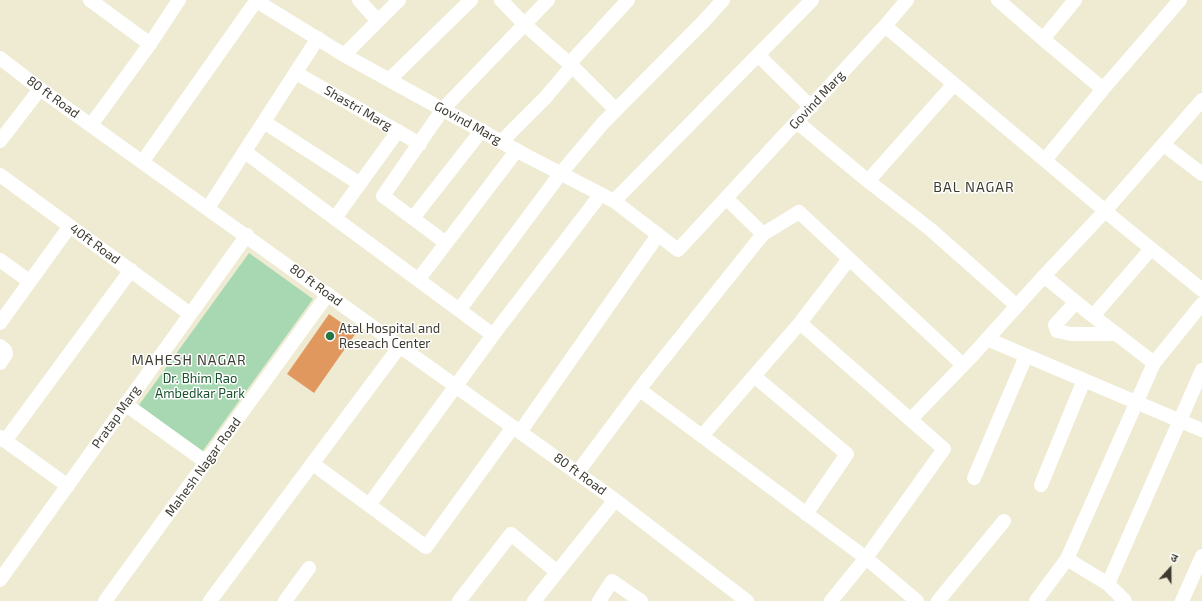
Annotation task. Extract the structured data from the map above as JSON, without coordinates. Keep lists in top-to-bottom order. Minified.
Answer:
{"streets":{"street":["80 ft Road","Govind Marg","Shastri Marg","40ft Road","Pratap Marg","Mahesh Nagar Road"]},"crossings":[["80 ft Road","Pratap Marg"],["80 ft Road","Mahesh Nagar Road"],["40ft Road","Pratap Marg"]],"districts":["BAL NAGAR","MAHESH NAGAR"],"parks":["Dr. Bhim Rao Ambedkar Park"],"places":["Atal Hospital and Reseach Center"],"north":"top"}
